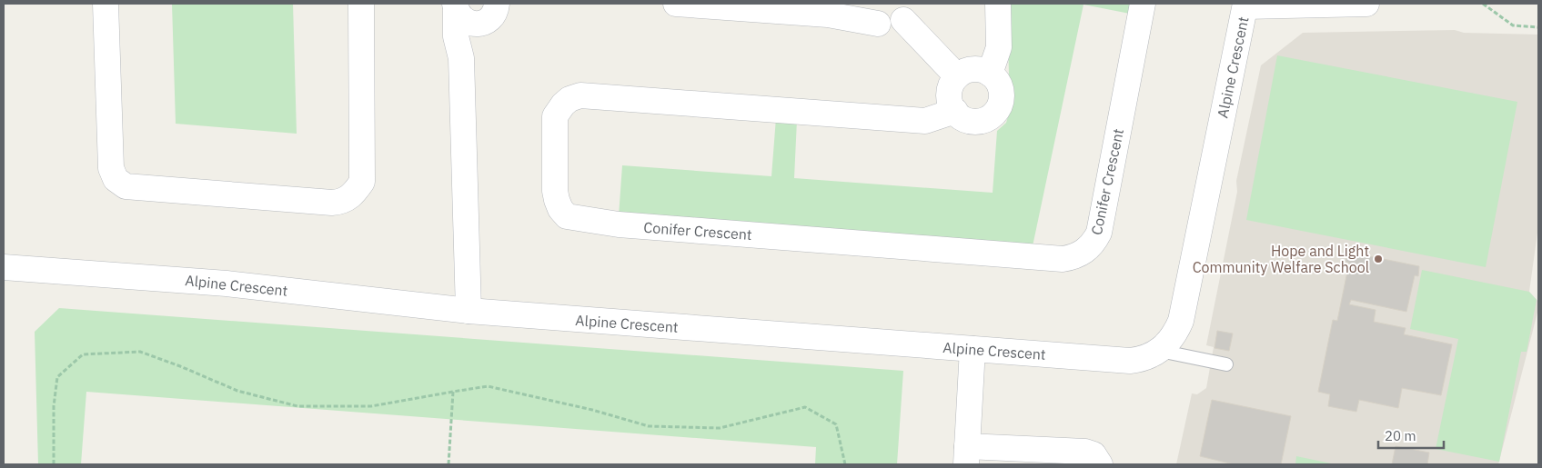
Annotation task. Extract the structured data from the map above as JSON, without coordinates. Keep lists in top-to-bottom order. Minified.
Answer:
{"streets":{"street":["Alpine Crescent","Conifer Crescent"]},"places":["Hope and Light Community Welfare School"],"scale_bar":"20 m"}
